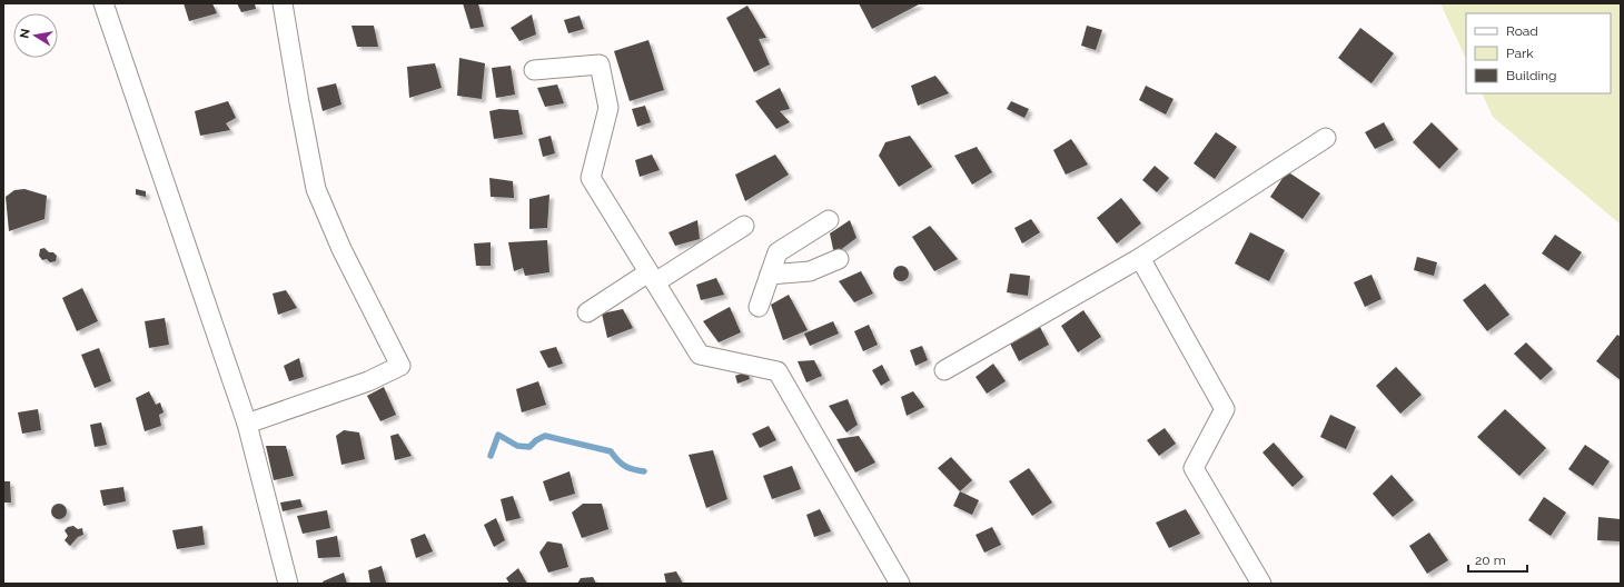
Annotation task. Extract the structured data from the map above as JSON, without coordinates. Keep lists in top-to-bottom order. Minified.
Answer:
{"legend":["Road","Park","Building"],"scale_bar":"20 m","north":"left"}
